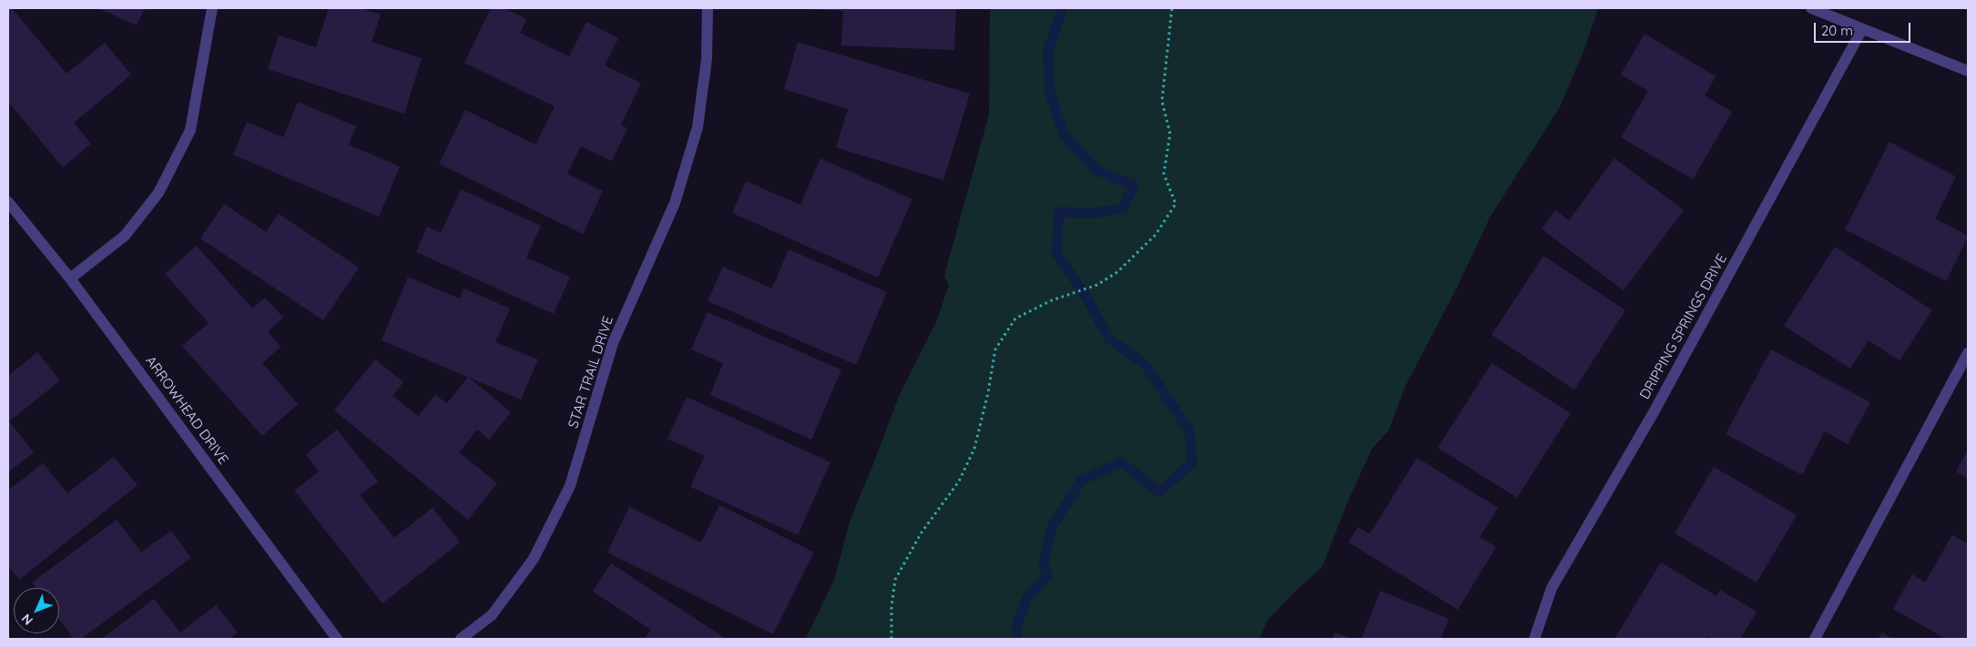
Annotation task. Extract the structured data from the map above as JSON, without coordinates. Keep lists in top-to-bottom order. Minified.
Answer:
{"streets":{"street":["DRIPPING SPRINGS DRIVE","STAR TRAIL DRIVE","ARROWHEAD DRIVE"]},"scale_bar":"20 m","north":"bottom left"}
